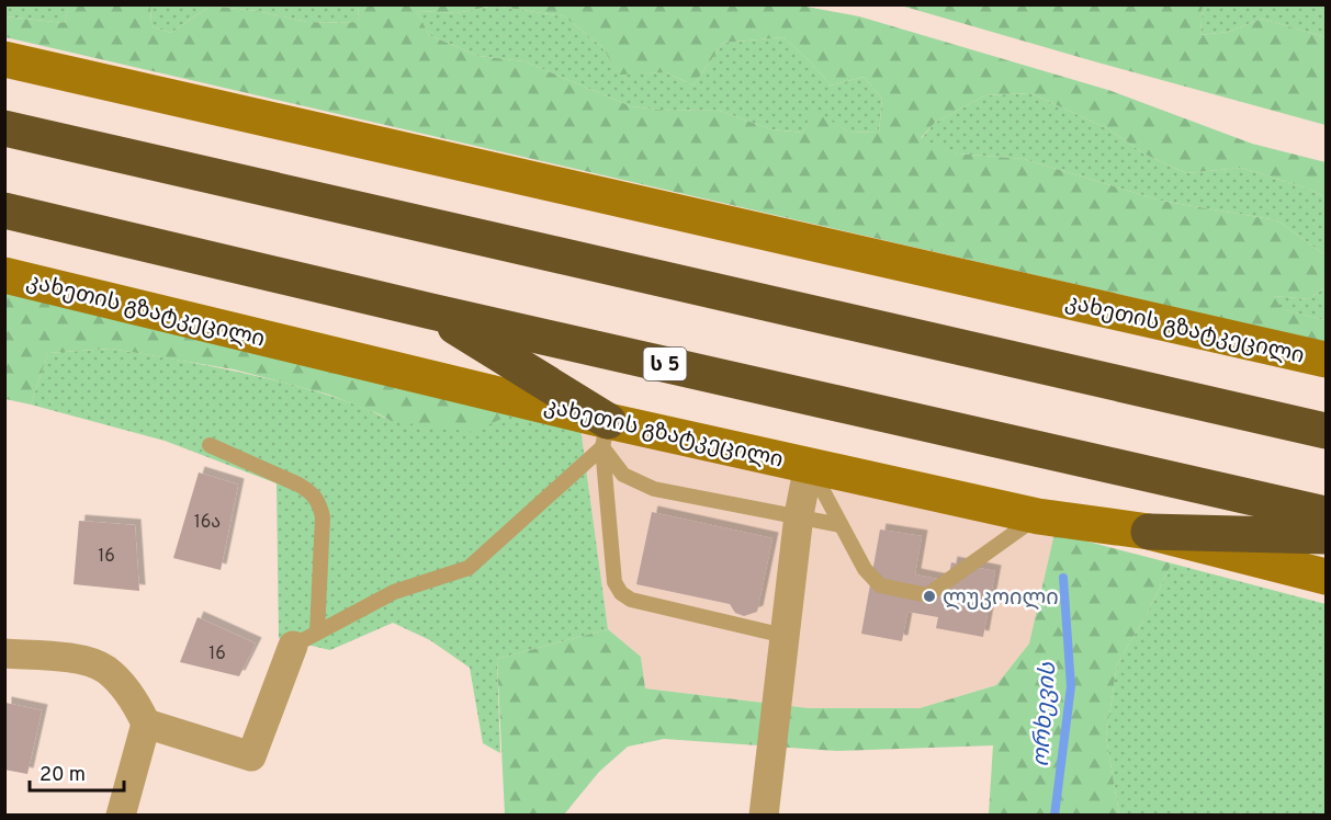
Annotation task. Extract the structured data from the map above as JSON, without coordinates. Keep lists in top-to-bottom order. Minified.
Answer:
{"streets":{"highway":["ს 5"],"street":["კახეთის გზატკეცილი"]},"water":["ორხევის"],"places":["ლუკოილი"],"house_numbers":["16ა","16","16"],"scale_bar":"20 m"}
